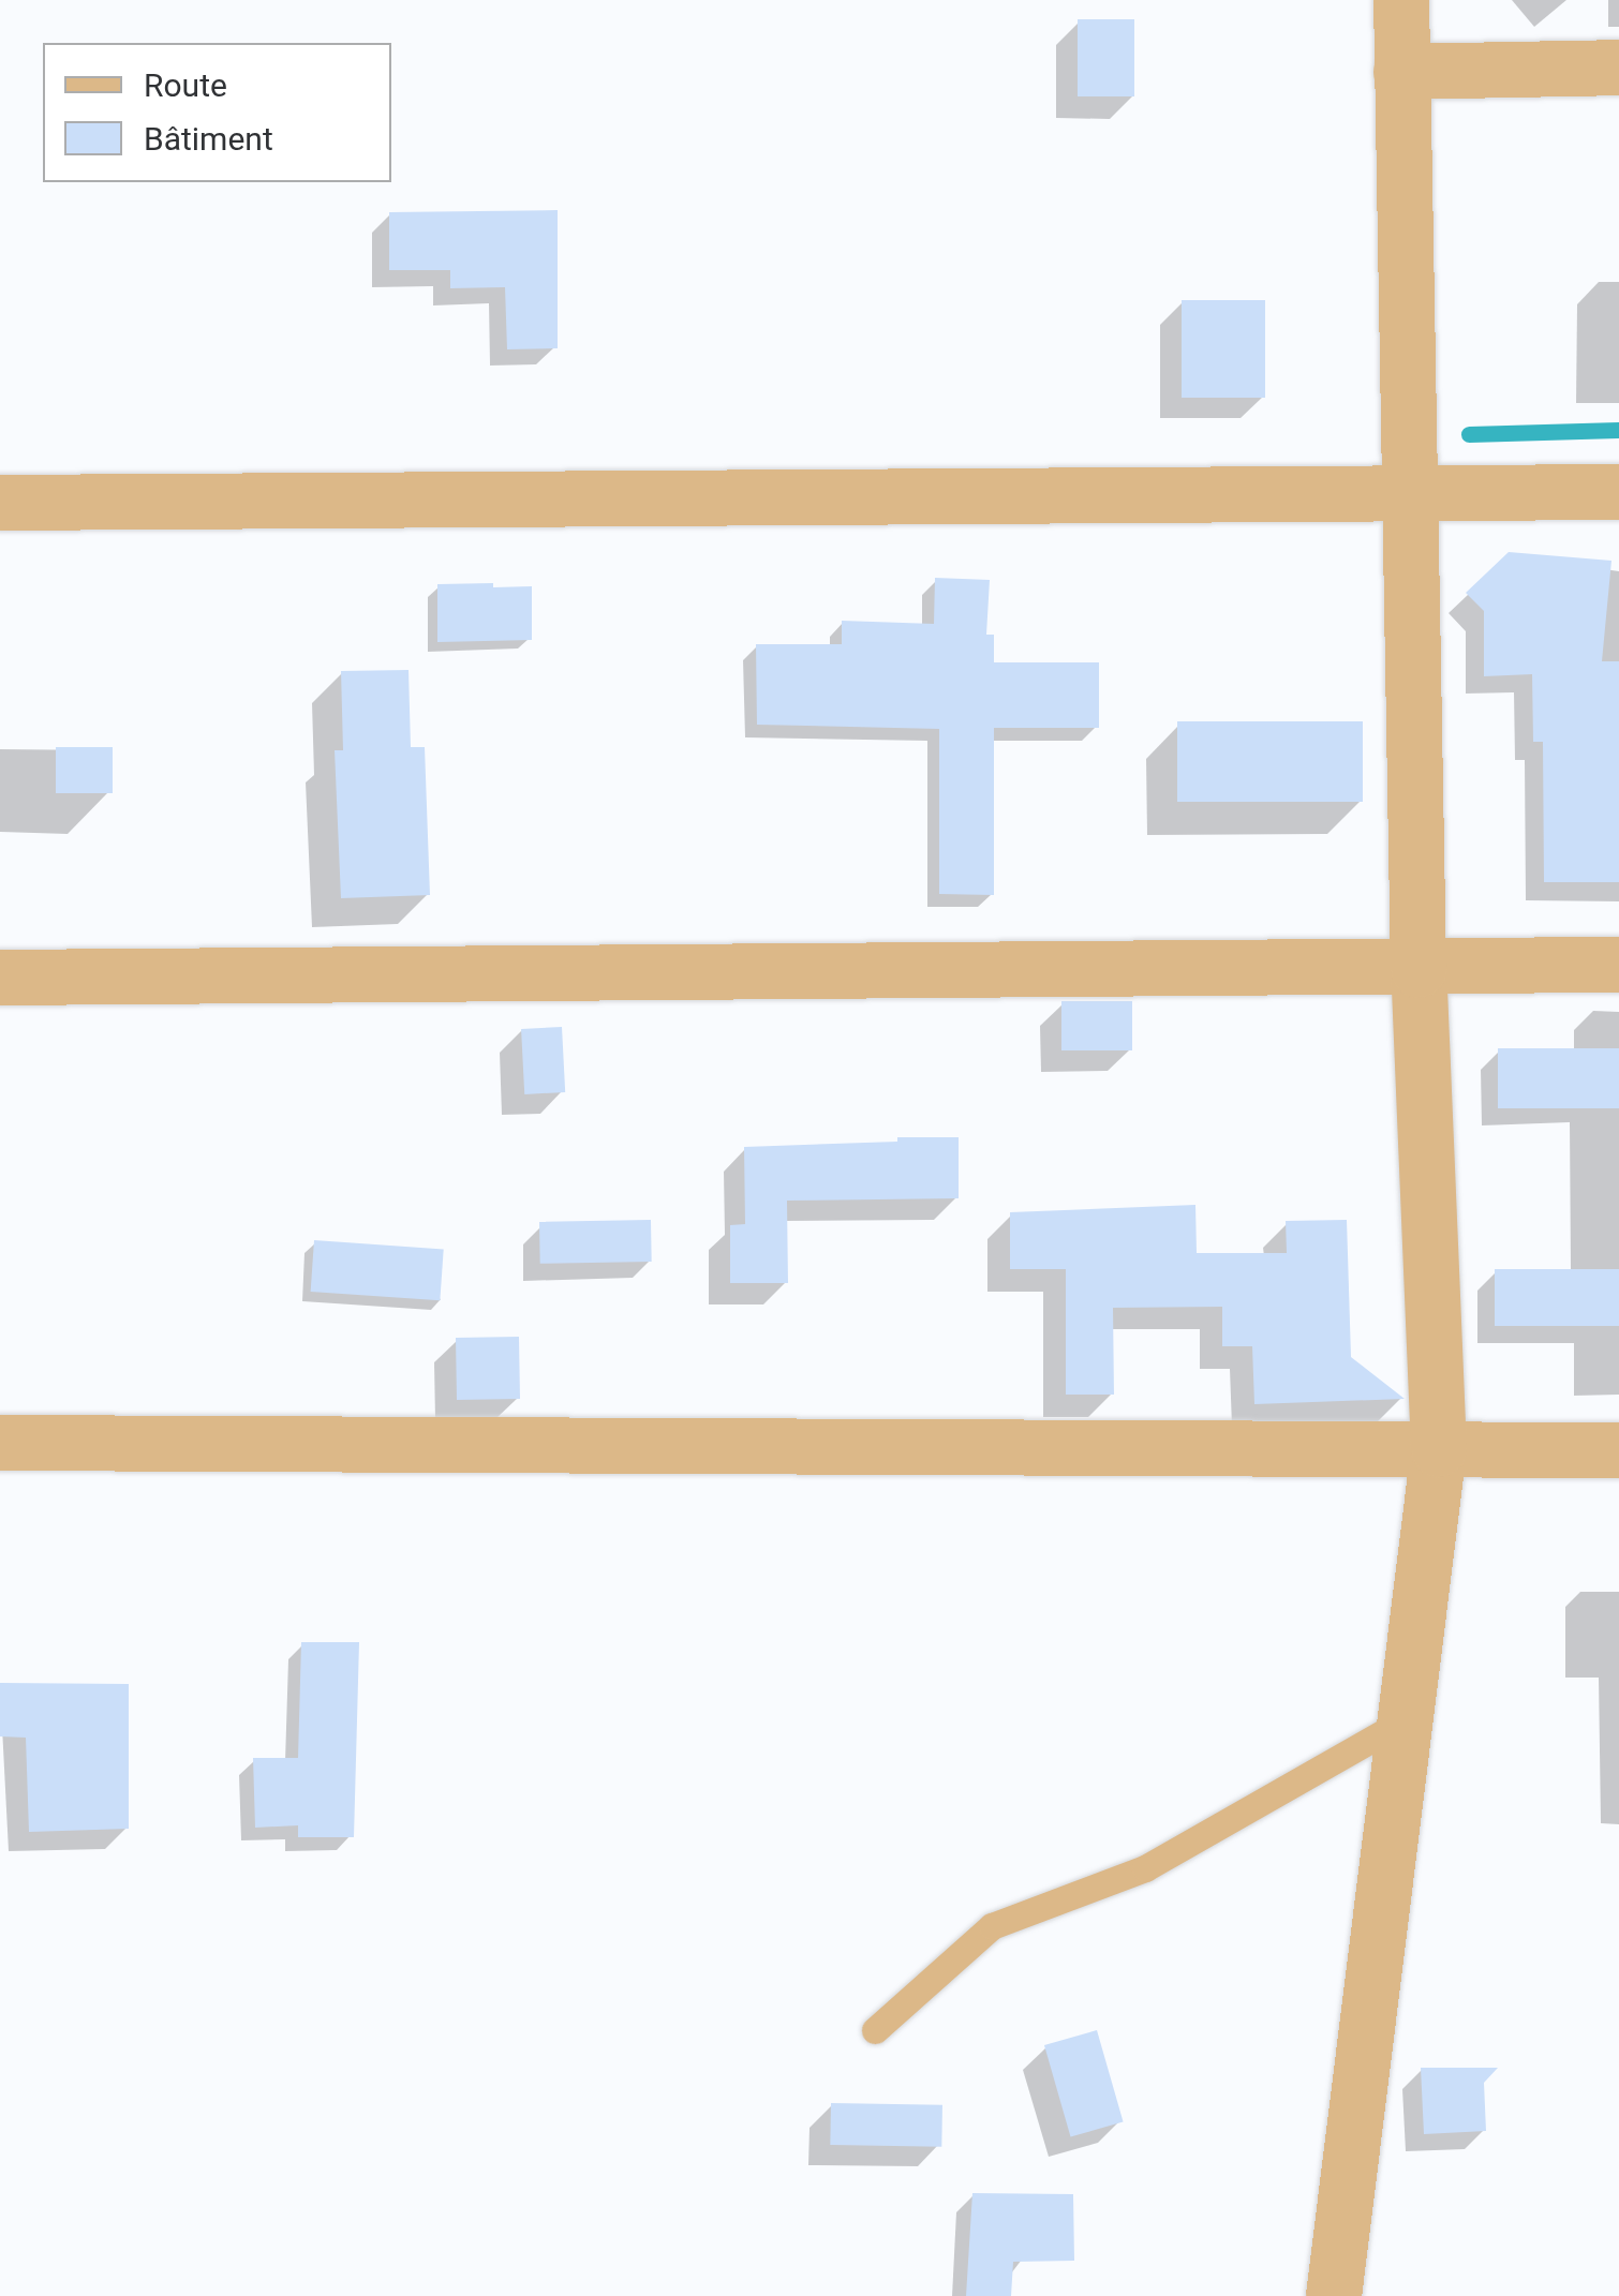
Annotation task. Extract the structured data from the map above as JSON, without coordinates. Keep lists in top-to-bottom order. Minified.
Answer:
{"legend":["Route","Bâtiment"]}
